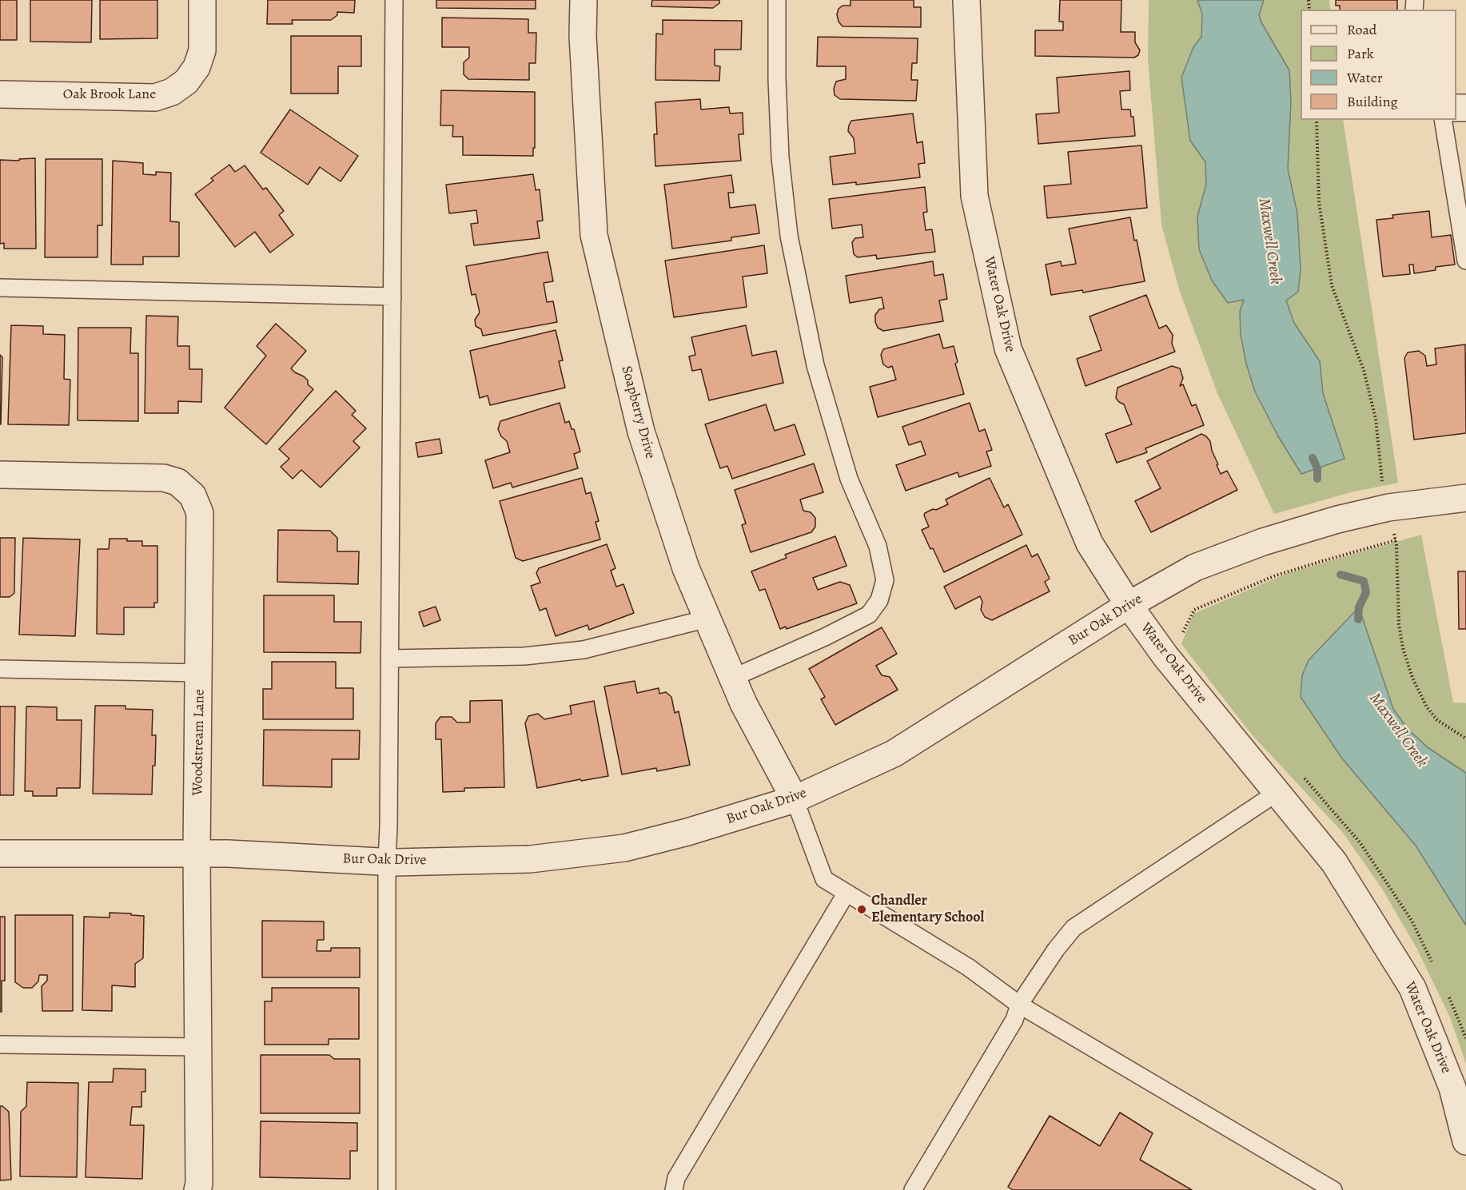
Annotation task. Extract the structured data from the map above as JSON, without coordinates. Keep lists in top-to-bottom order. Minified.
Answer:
{"streets":{"street":["Oak Brook Lane","Water Oak Drive","Soapberry Drive","Bur Oak Drive","Woodstream Lane"]},"crossings":[["Water Oak Drive","Bur Oak Drive"],["Soapberry Drive","Bur Oak Drive"],["Bur Oak Drive","Woodstream Lane"]],"water":["Maxwell Creek"],"places":["Chandler Elementary School"],"legend":["Road","Park","Water","Building"]}
